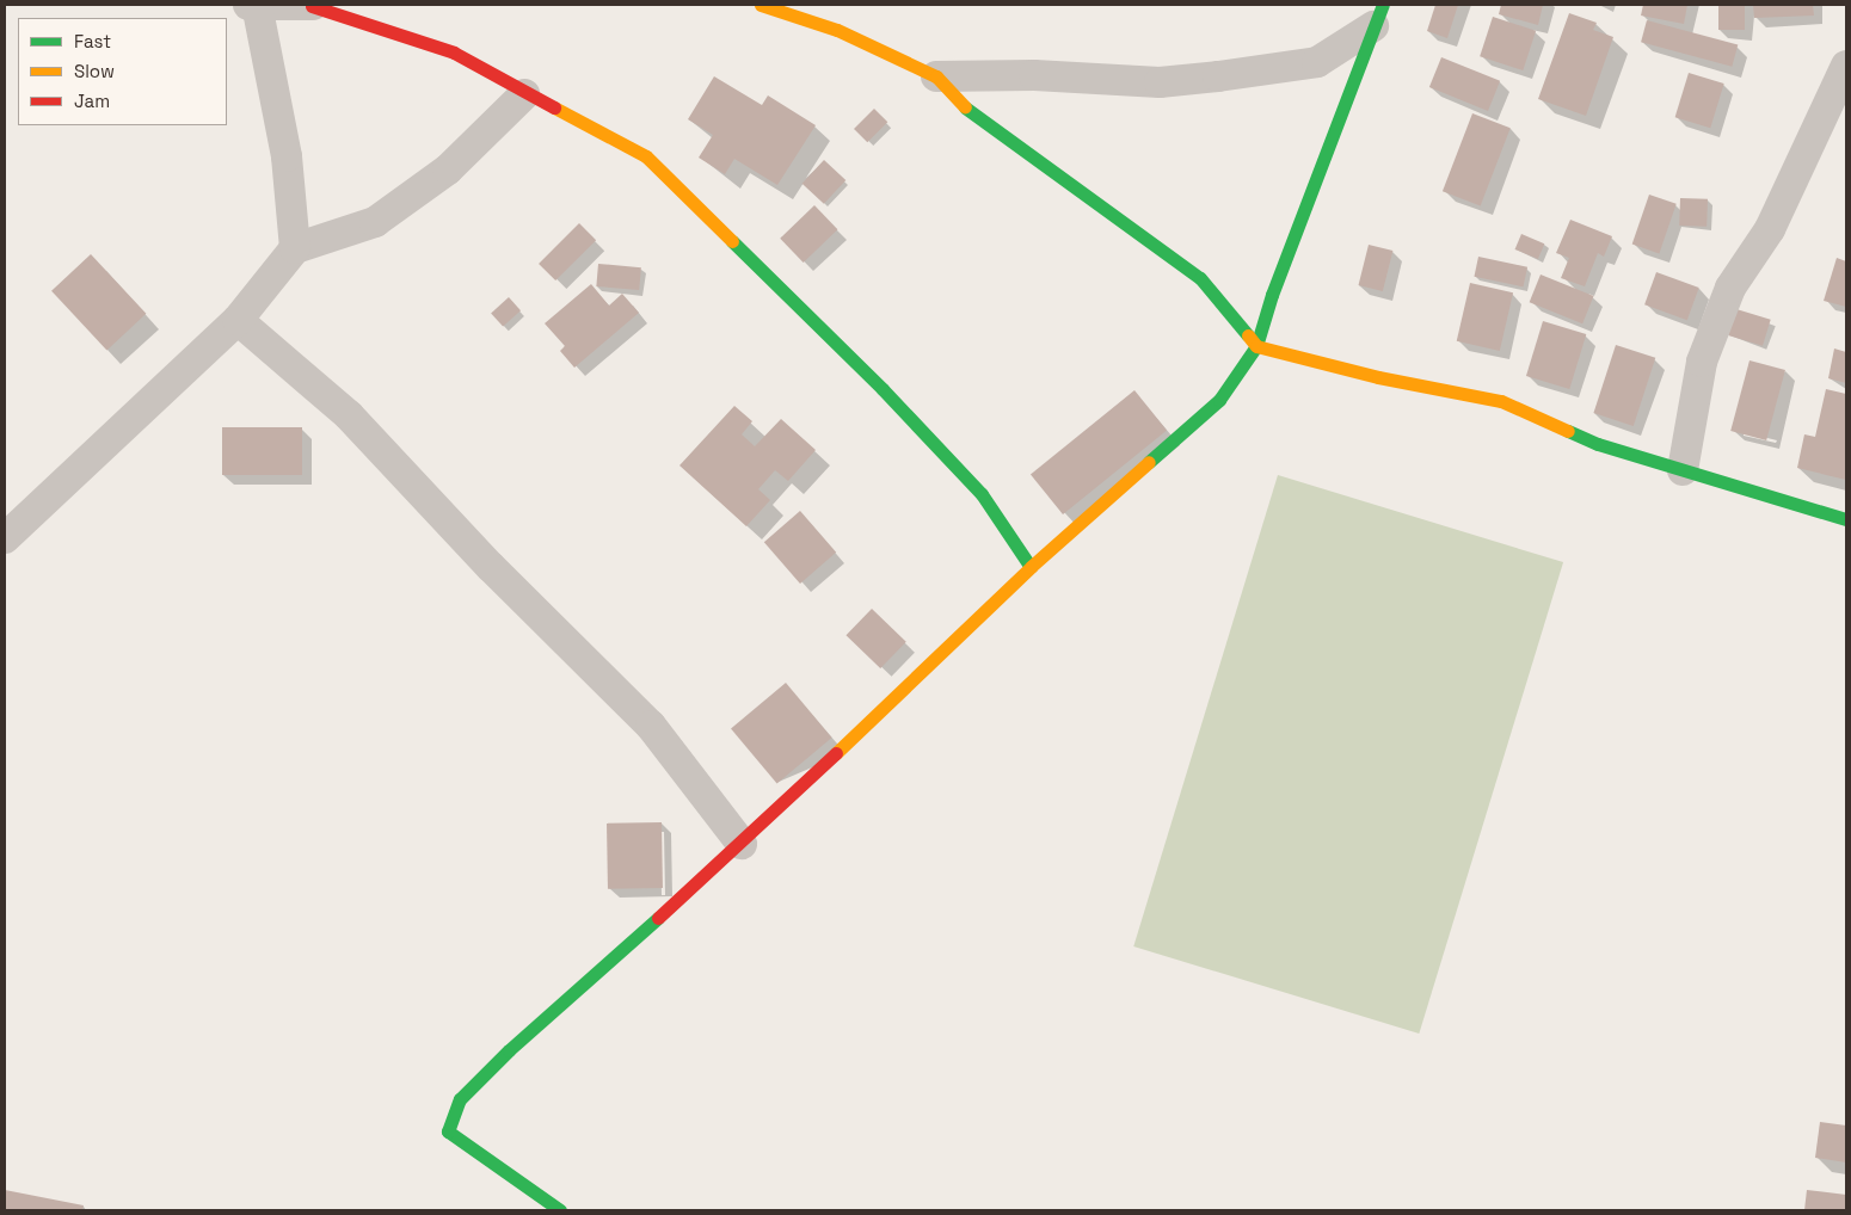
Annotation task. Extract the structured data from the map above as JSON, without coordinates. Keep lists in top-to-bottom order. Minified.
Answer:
{"legend":["Fast","Slow","Jam"]}
